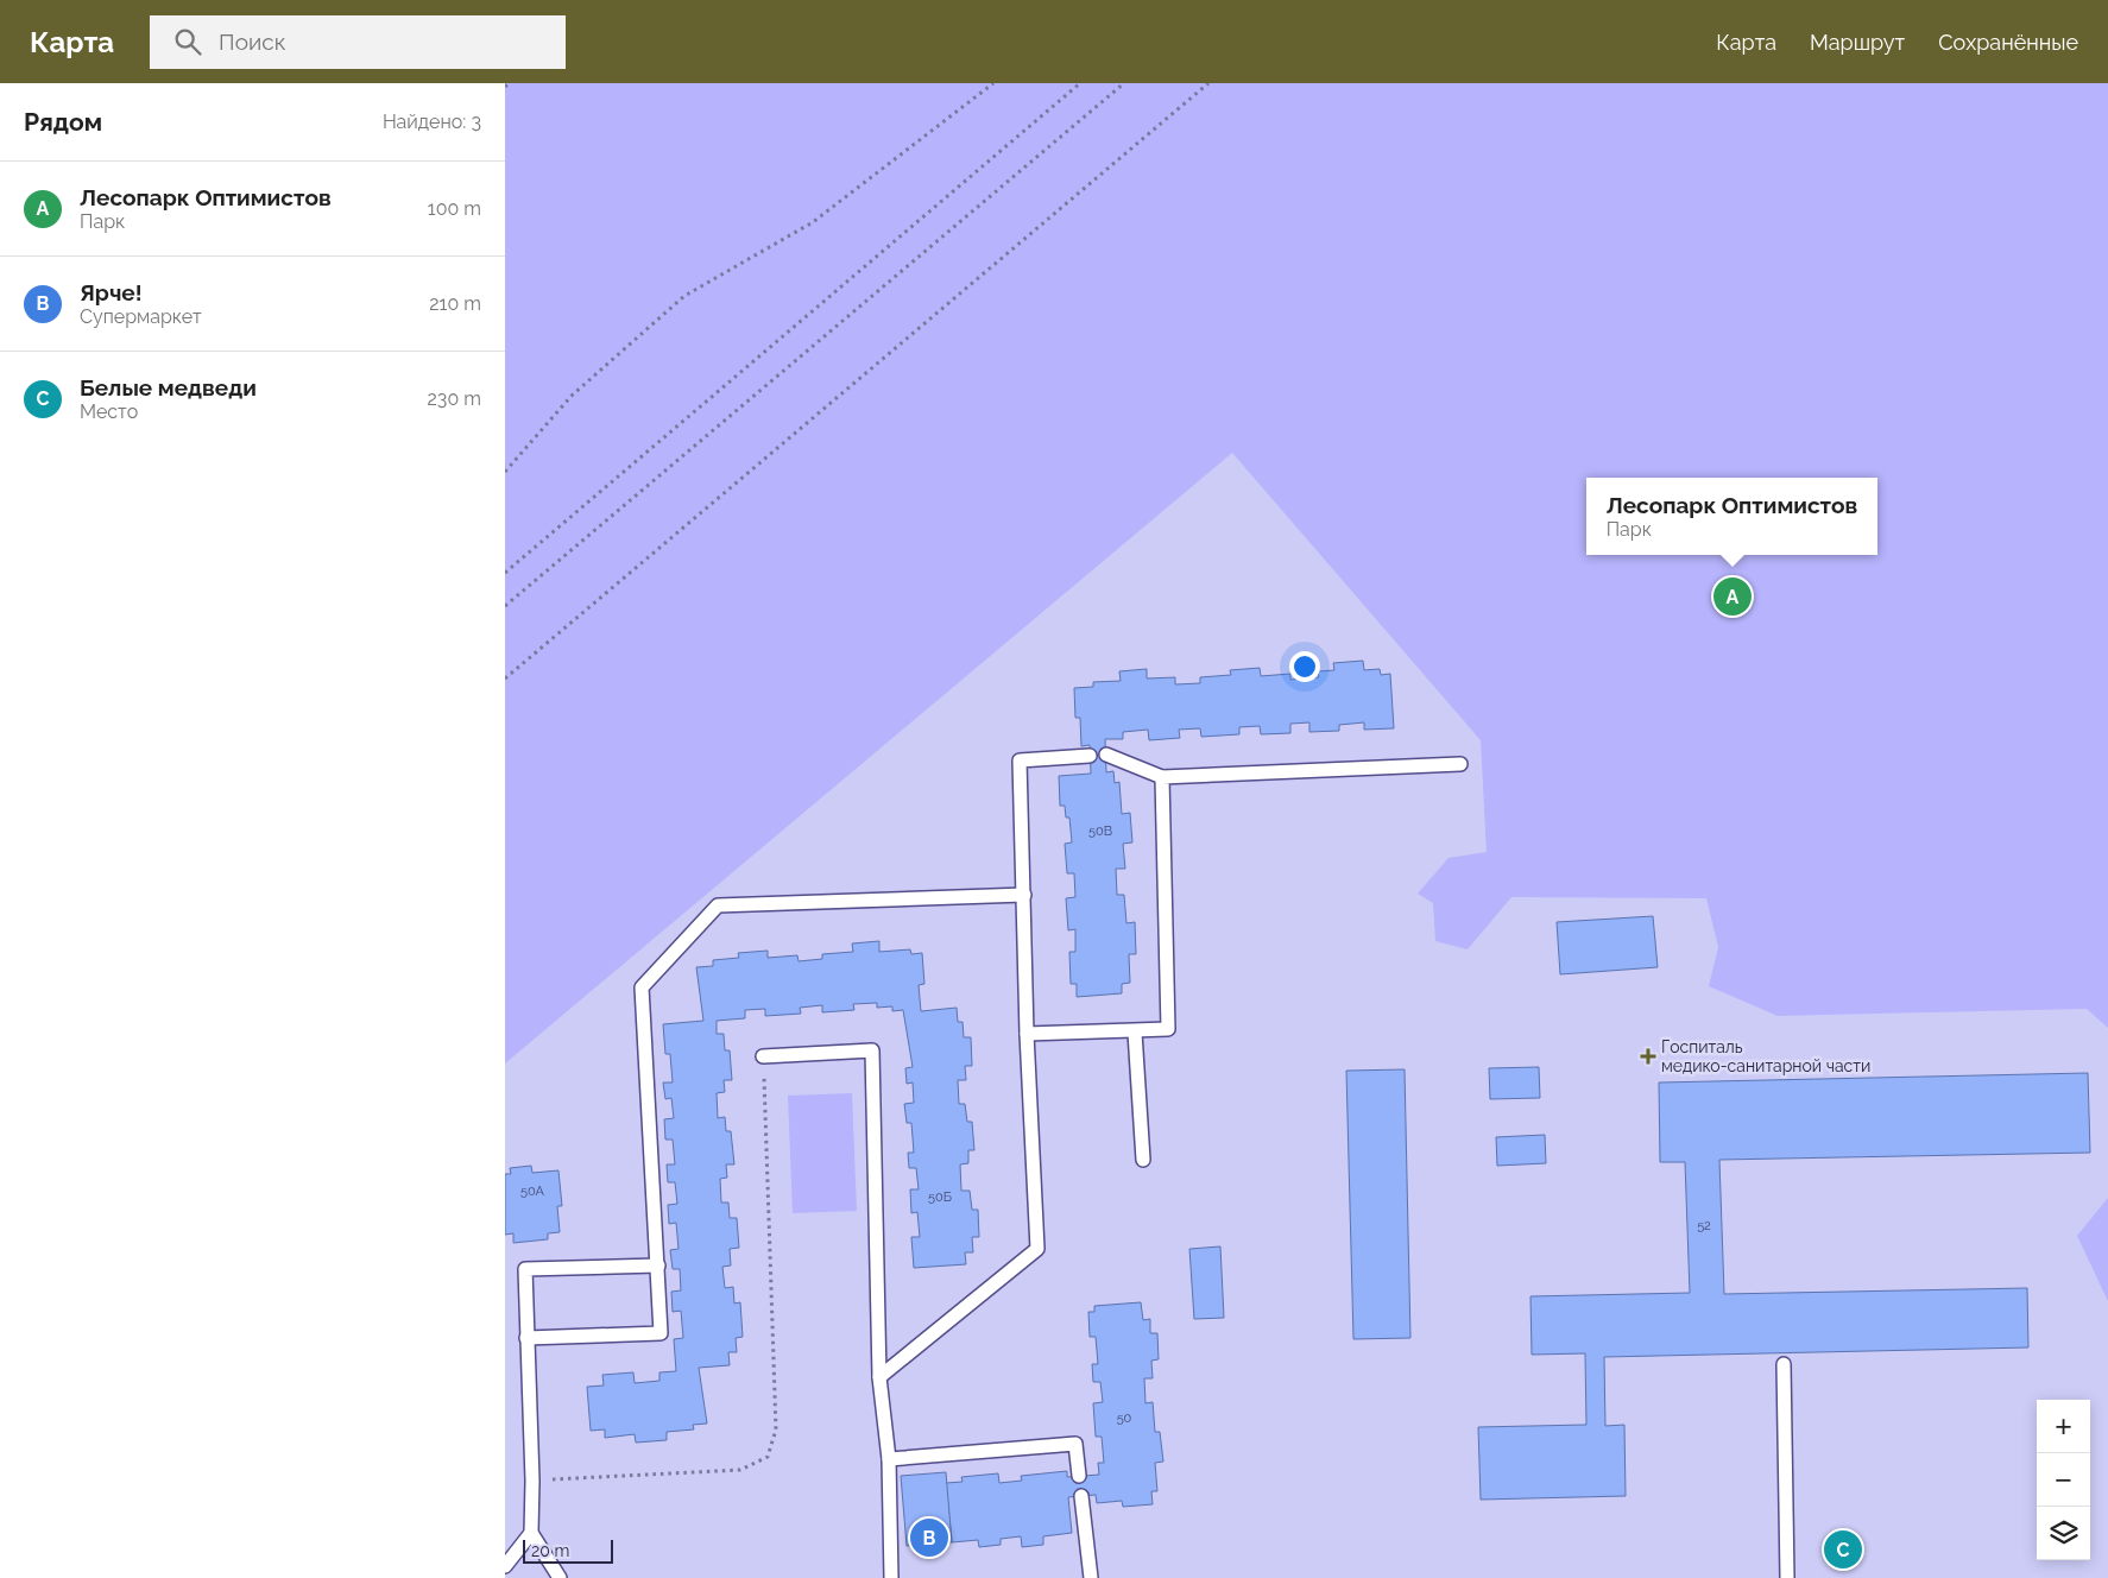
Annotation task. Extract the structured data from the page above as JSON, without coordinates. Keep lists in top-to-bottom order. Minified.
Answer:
{"places":{"health":["Госпиталь медико-санитарной части"]},"house_numbers":["50В","50А","50Б","52","50"],"scale_bar":"20 m","page":{"header":"Карта","search":"Поиск","nav":["Карта","Маршрут","Сохранённые"],"heading":["Рядом","Найдено: 3"],"list":[{"mark":"A","name":"Лесопарк Оптимистов","note":"Парк","value":"100 m"},{"mark":"B","name":"Ярче!","note":"Супермаркет","value":"210 m"},{"mark":"C","name":"Белые медведи","note":"Место","value":"230 m"}],"popup":["Лесопарк Оптимистов","Парк"],"pins":["A","B","C"],"map_buttons":["+","−"],"scale":"20 m"}}
